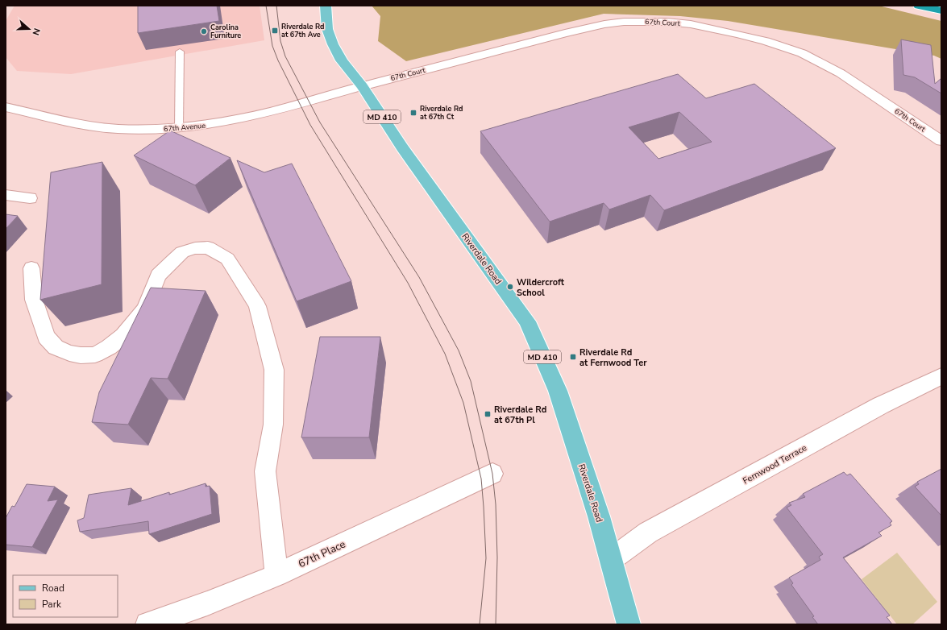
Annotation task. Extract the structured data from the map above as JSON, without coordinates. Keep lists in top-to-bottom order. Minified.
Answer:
{"streets":{"main road":["MD 410","Riverdale Road"],"street":["67th Court","67th Avenue","Fernwood Terrace","67th Place"]},"crossings":[["67th Court","67th Avenue"],["67th Court","Riverdale Road"],["67th Avenue","Riverdale Road"],["Riverdale Road","Fernwood Terrace"]],"places":{"transit":["Riverdale Rd at 67th Ave","Riverdale Rd at 67th Ct","Riverdale Rd at Fernwood Ter","Riverdale Rd at 67th Pl"],"other":["Carolina Furniture","Wildercroft School"]},"legend":["Road","Park"],"north":"right"}
